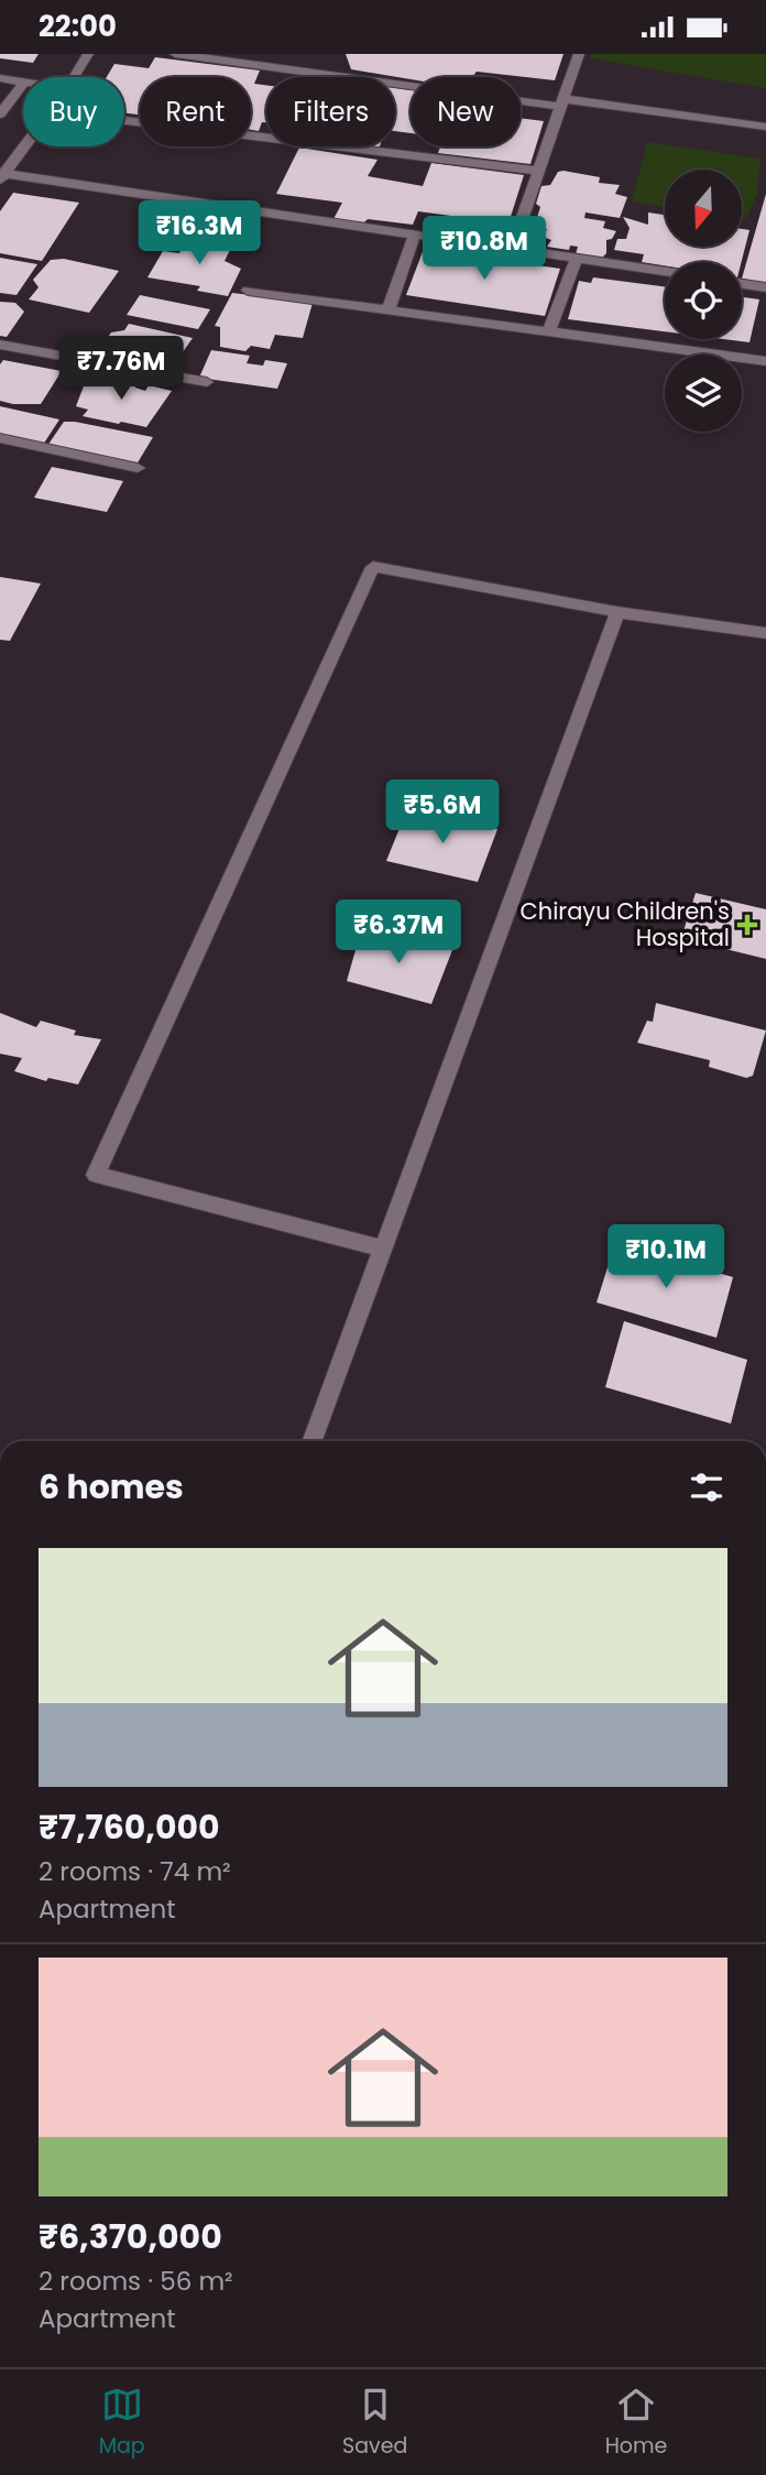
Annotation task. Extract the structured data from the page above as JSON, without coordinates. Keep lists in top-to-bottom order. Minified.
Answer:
{"places":{"health":["Chirayu Children's Hospital"]},"north":"bottom","page":{"status":"22:00","chip":["Buy","Rent","Filters","New"],"price":["₹16.3M","₹10.8M","₹7.76M","₹5.6M","₹6.37M","₹10.1M"],"heading":"6 homes","list":[{"name":"₹7,760,000","note":"2 rooms · 74 m² · Apartment"},{"name":"₹6,370,000","note":"2 rooms · 56 m² · Apartment"}],"tabs":["Map","Saved","Home"]}}
